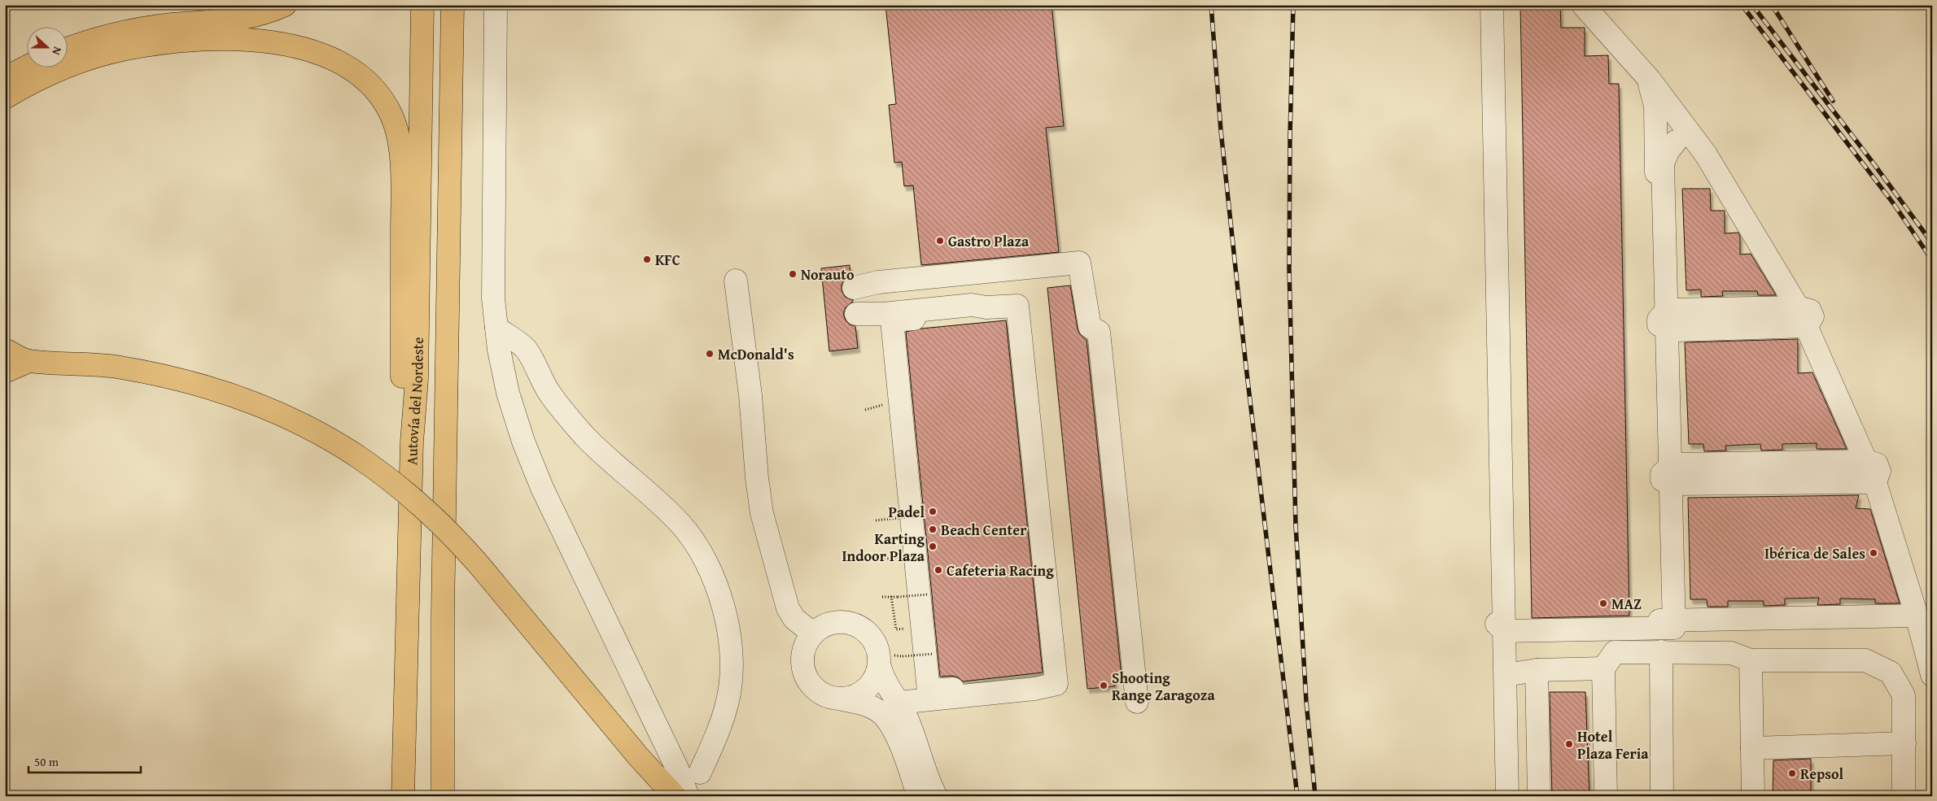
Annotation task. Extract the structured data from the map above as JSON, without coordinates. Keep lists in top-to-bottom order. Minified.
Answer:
{"streets":{"main road":["Autovía del Nordeste"]},"places":["Gastro Plaza","KFC","Norauto","McDonald's","Padel","Beach Center","Karting Indoor Plaza","Ibérica de Sales","Cafeteria Racing","MAZ","Shooting Range Zaragoza","Hotel Plaza Feria","Repsol"],"scale_bar":"50 m","north":"right"}
